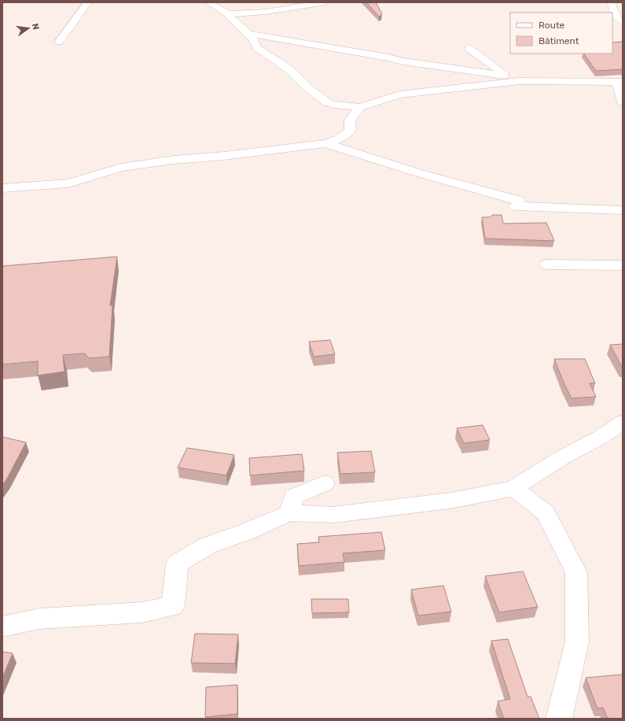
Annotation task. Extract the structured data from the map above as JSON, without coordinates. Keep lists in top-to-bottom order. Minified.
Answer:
{"legend":["Route","Bâtiment"],"north":"right"}
